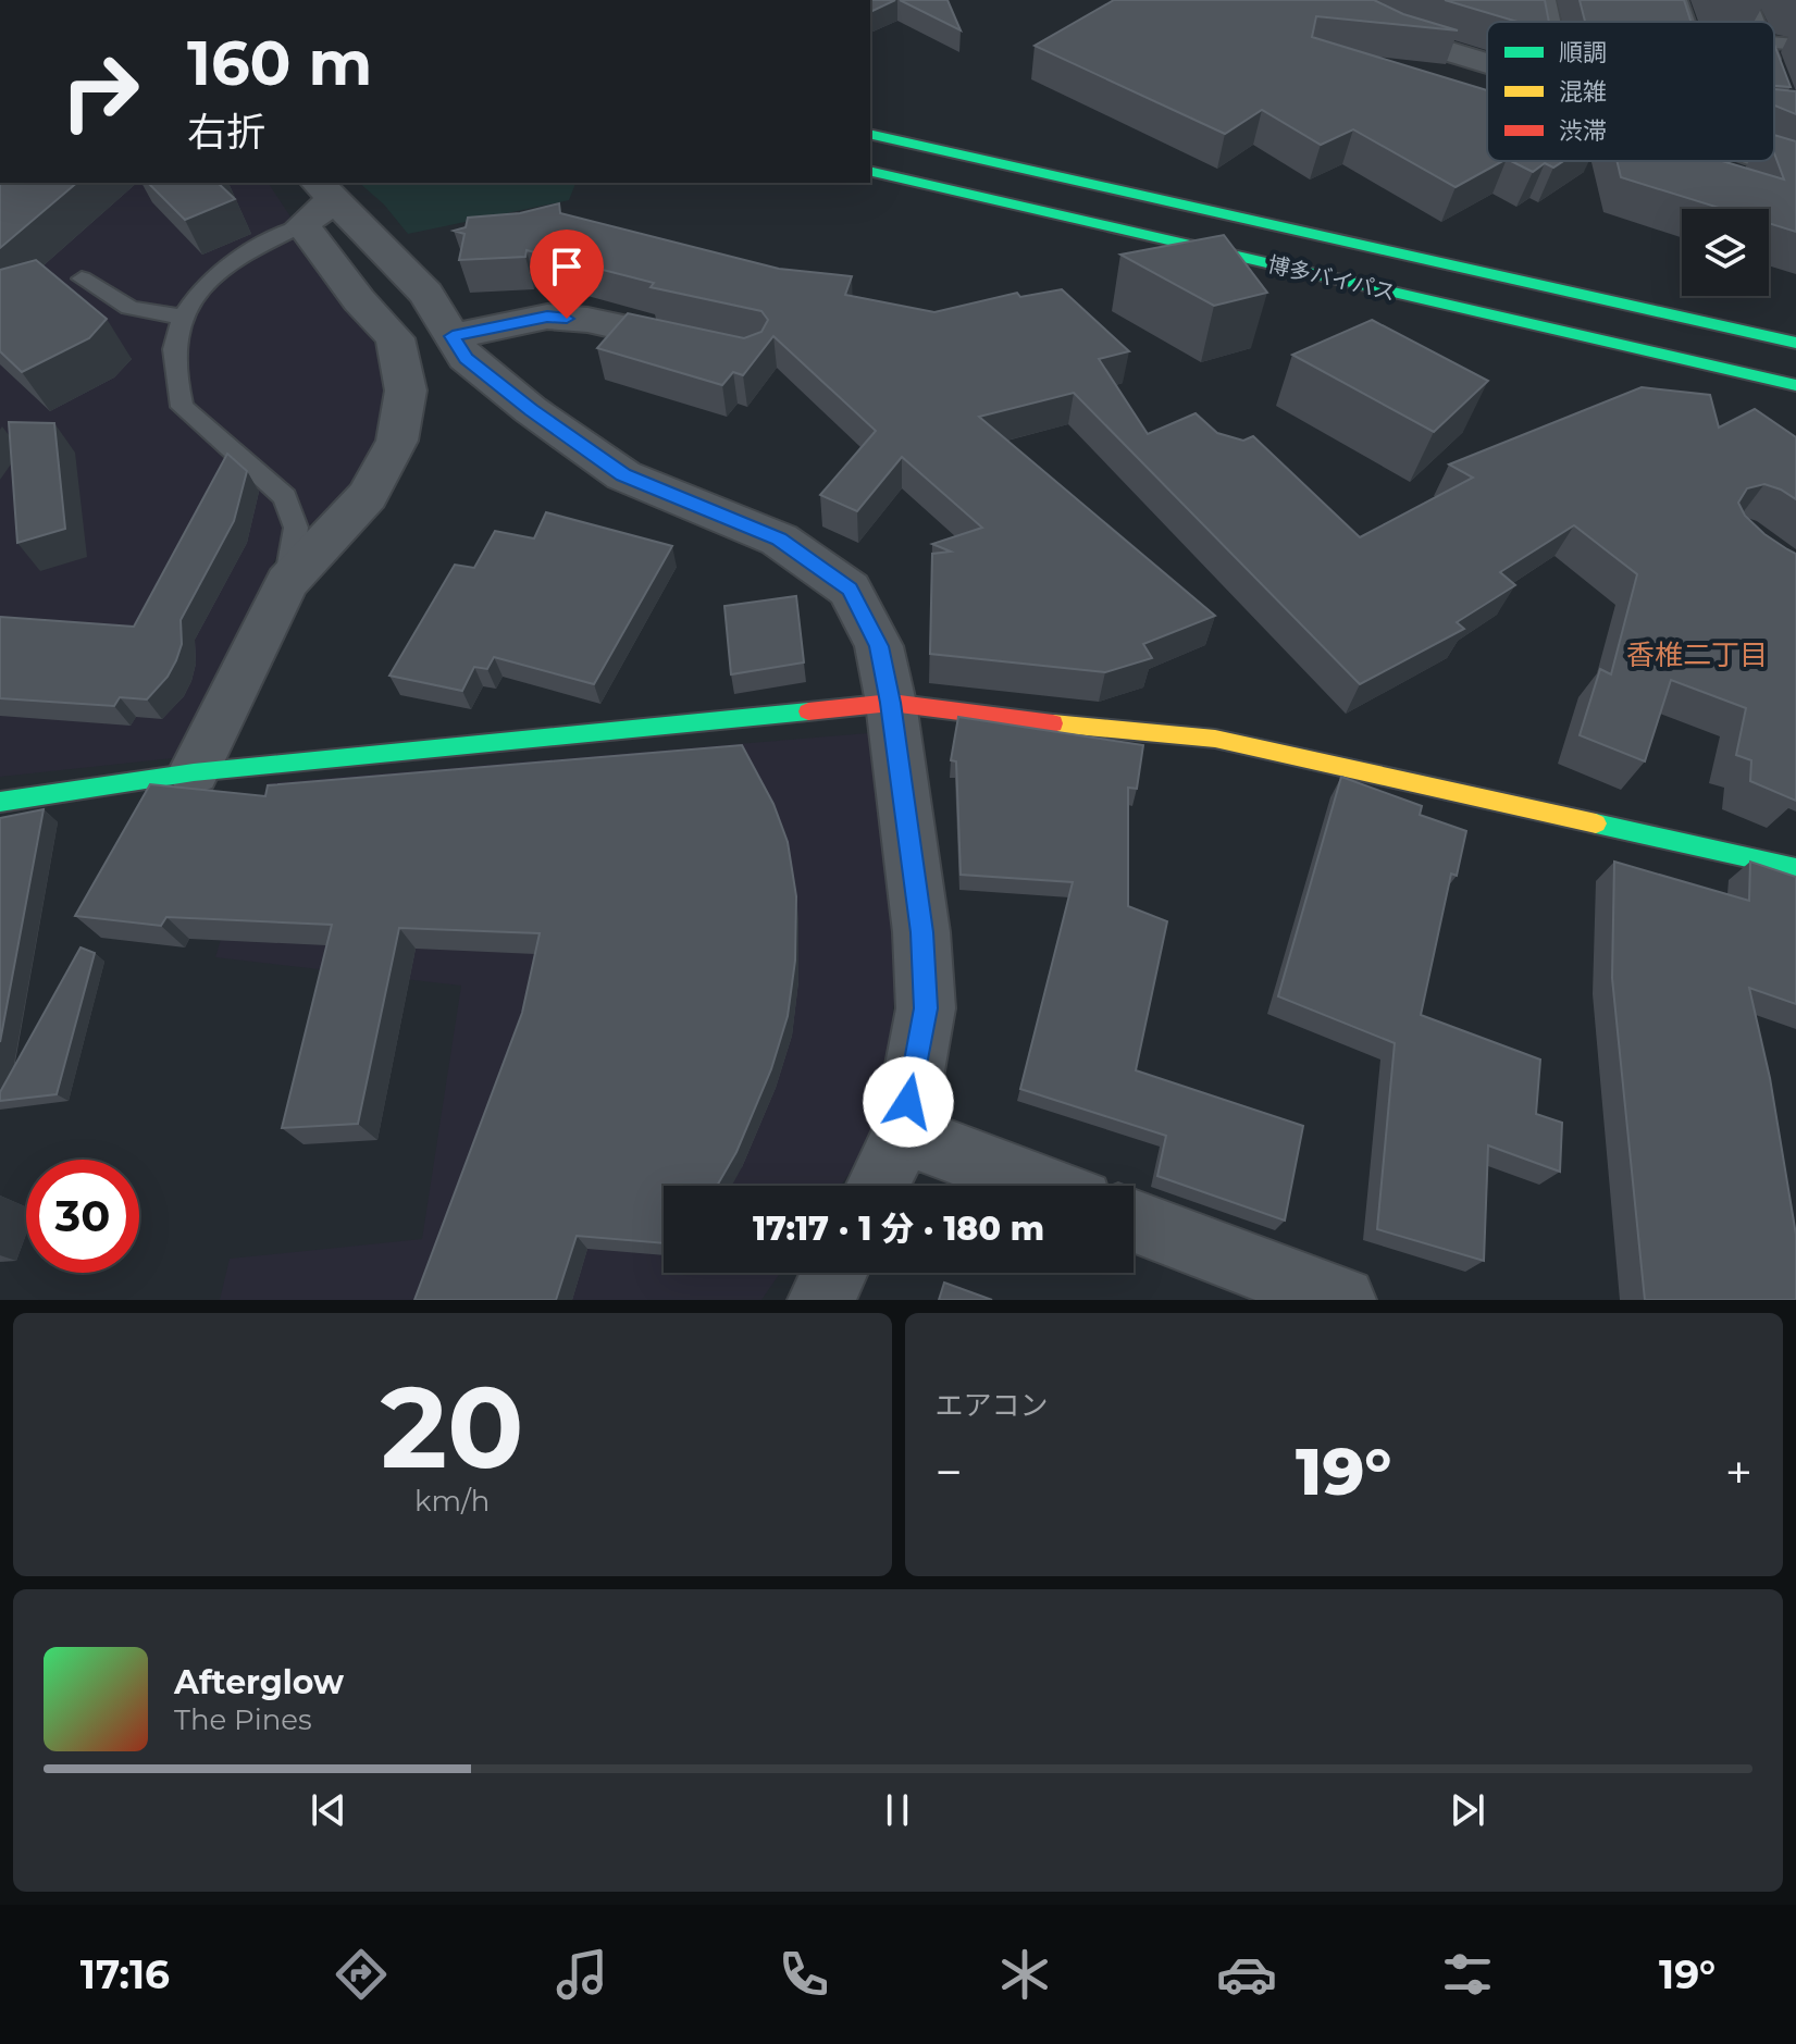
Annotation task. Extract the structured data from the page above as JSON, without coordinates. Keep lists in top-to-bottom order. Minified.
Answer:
{"streets":{"main road":["博多バイパス"]},"districts":["香椎二丁目"],"legend":["順調","混雑","渋滞"],"page":{"turn":["160 m","右折"],"limit":"30","trip":"17:17 · 1 分 · 180 m","tile":[["20","km/h"],"エアコン"],"heat":["−","19°","+"],"song":["Afterglow","The Pines"],"tabs":["17:16","19°"]}}
